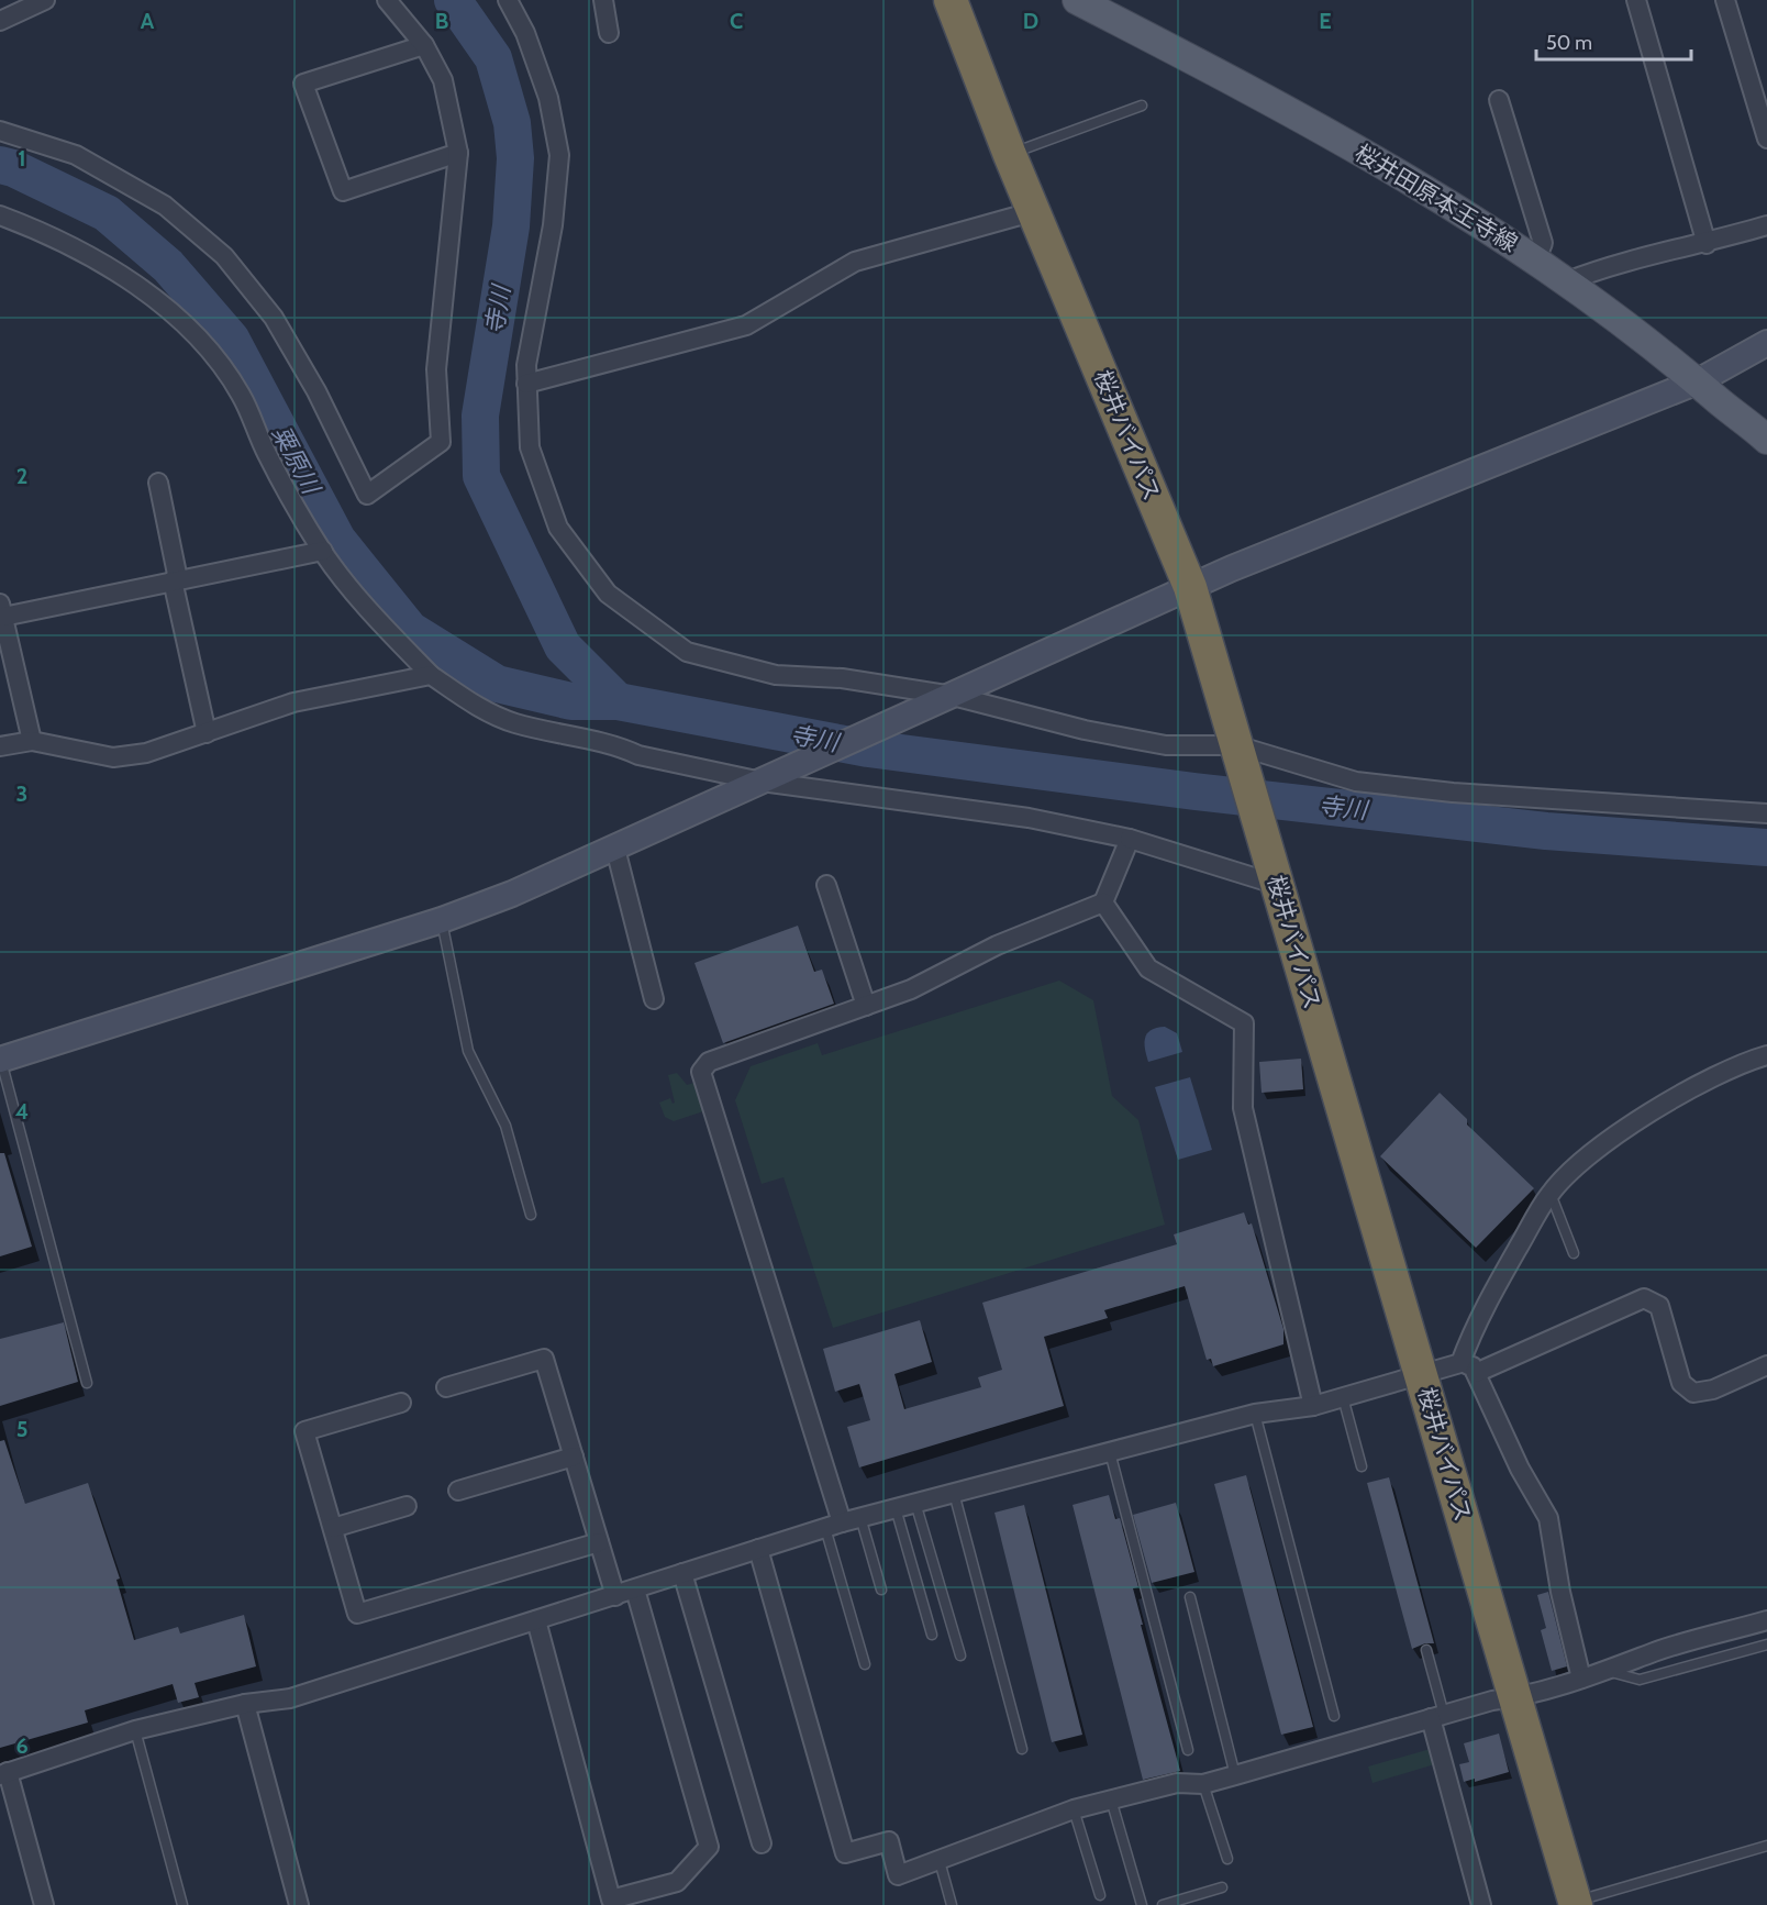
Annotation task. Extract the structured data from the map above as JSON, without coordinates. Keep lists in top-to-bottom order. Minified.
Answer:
{"streets":{"highway":["桜井バイパス"],"main road":["桜井田原本王寺線"]},"water":["寺川","粟原川"],"scale_bar":"50 m","grid":{"columns":["A","B","C","D","E"],"rows":["1","2","3","4","5","6"]}}
